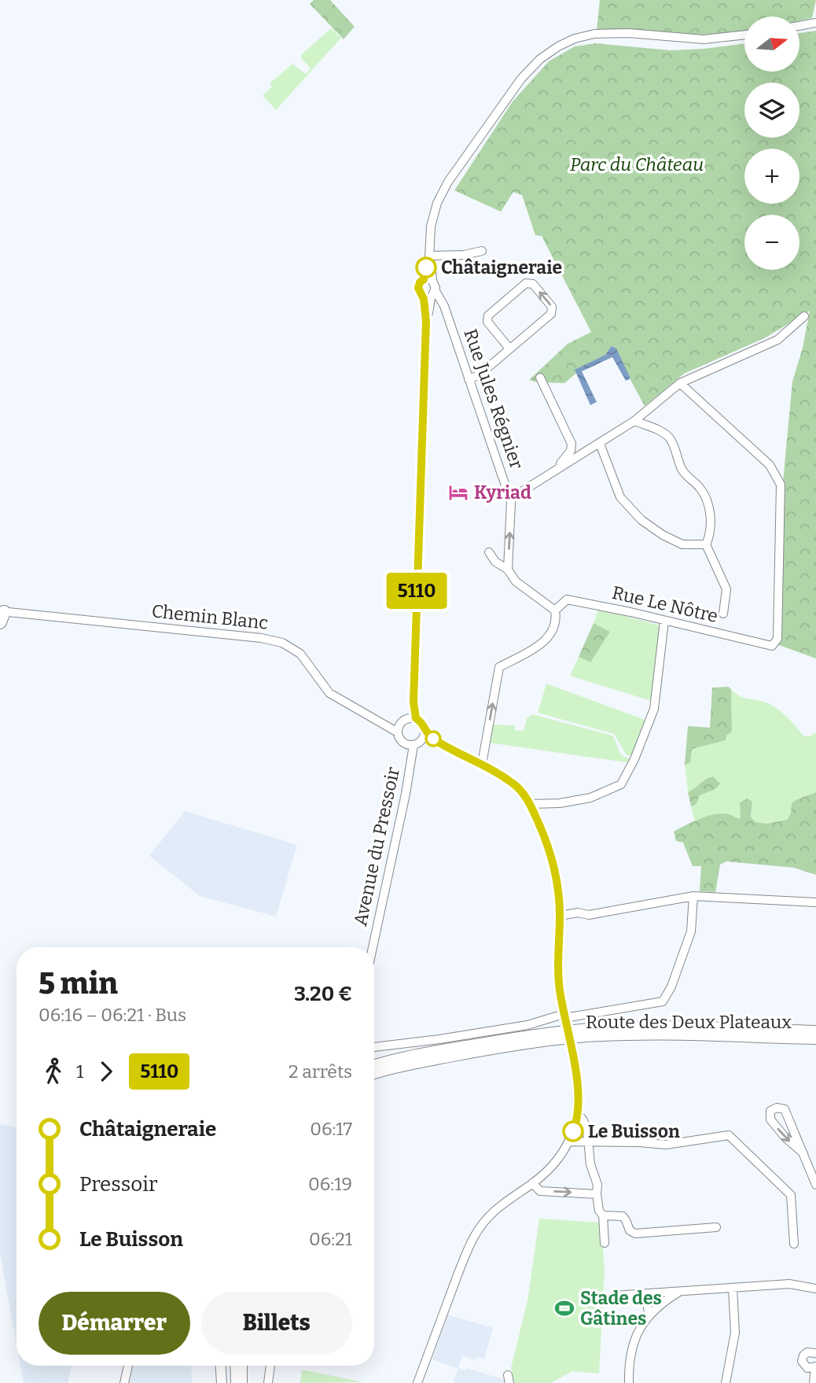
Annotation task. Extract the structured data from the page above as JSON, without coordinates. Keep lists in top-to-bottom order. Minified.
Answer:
{"streets":{"main road":["Route des Deux Plateaux"],"street":["Rue Jules Régnier","Rue Le Nôtre","Chemin Blanc","Avenue du Pressoir"]},"crossings":[["Chemin Blanc","Avenue du Pressoir"]],"parks":["Parc du Château"],"places":{"other":["Châtaigneraie","Le Buisson"],"hotel":["Kyriad"],"sports":["Stade des Gâtines"]},"lines":["bus line 5110"],"north":"right","page":{"on_map":"5110","map_buttons":["+","−"],"heading":["5 min","06:16 – 06:21 · Bus","3.20 €"],"legs":["1","5110","2 arrêts"],"list":[{"name":"Châtaigneraie","value":"06:17"},{"name":"Pressoir","value":"06:19"},{"name":"Le Buisson","value":"06:21"}],"buttons":["Démarrer","Billets"]}}
